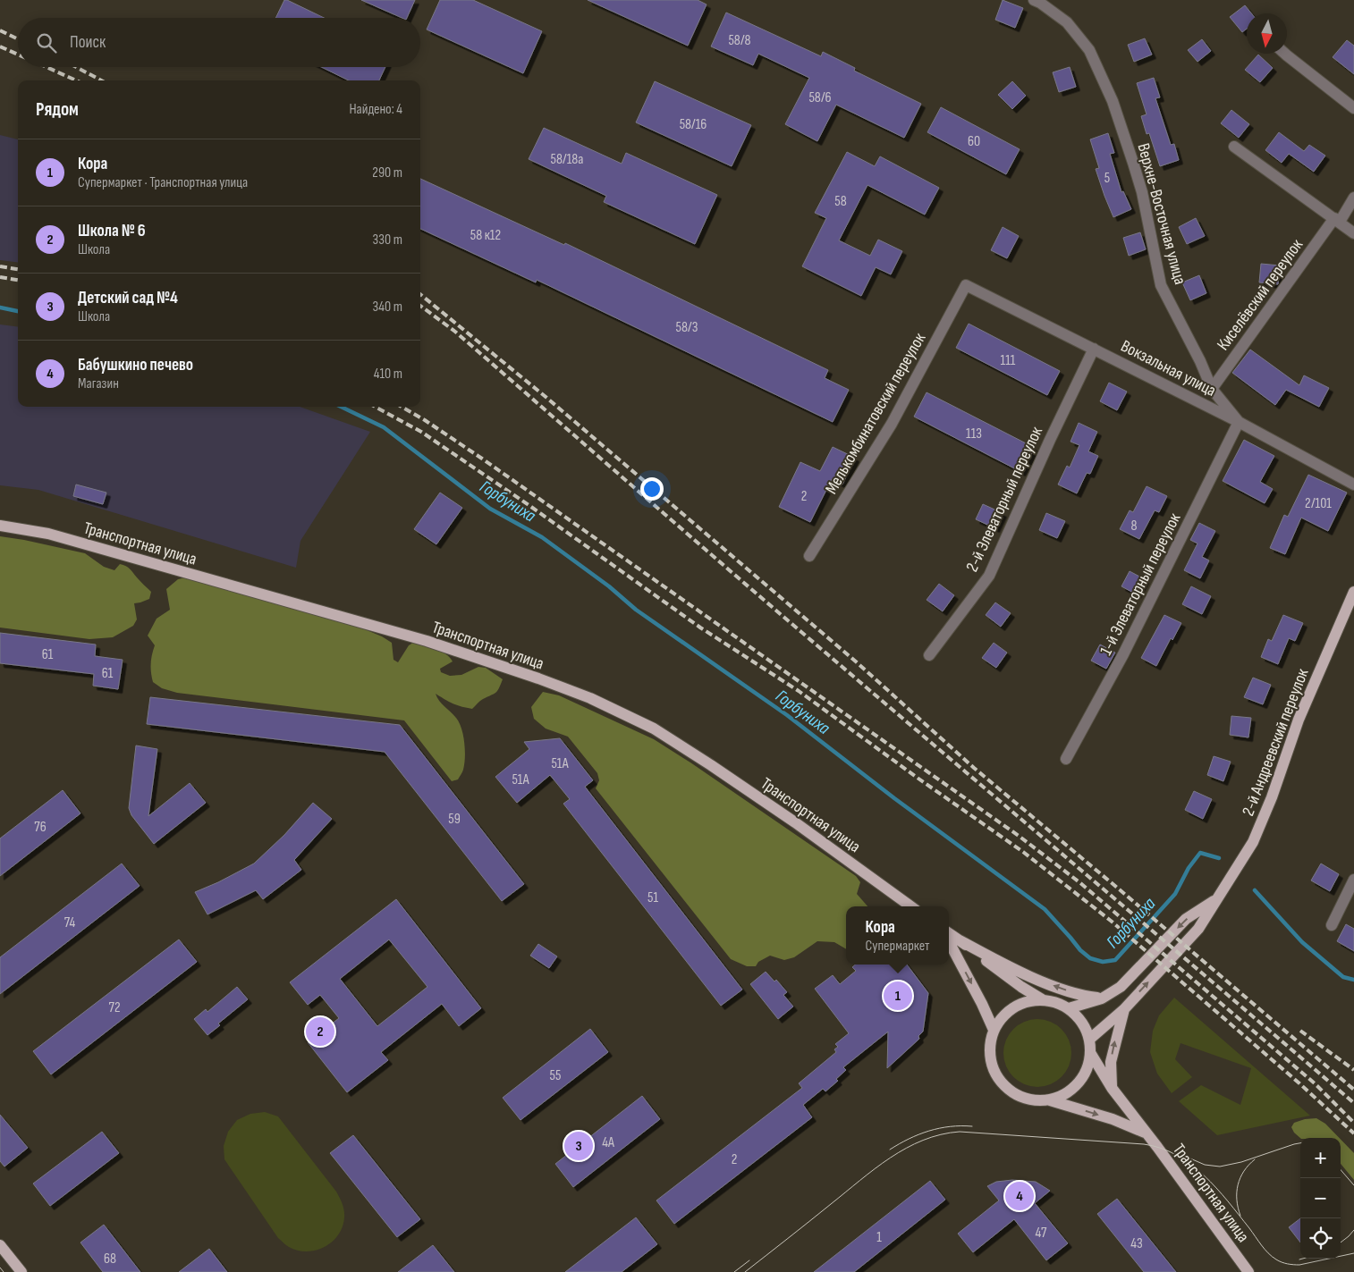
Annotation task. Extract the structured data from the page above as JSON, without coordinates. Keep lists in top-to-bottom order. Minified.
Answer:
{"streets":{"main road":["Транспортная улица","2-й Андреевский переулок"],"street":["Верхне-Восточная улица","Киселёвский переулок","Вокзальная улица","Мелькомбинатовский переулок","2-й Элеваторный переулок","1-й Элеваторный переулок"]},"crossings":[["Верхне-Восточная улица","Киселёвский переулок"],["Верхне-Восточная улица","Вокзальная улица"],["Верхне-Восточная улица","1-й Элеваторный переулок"],["Вокзальная улица","Мелькомбинатовский переулок"],["Вокзальная улица","2-й Элеваторный переулок"],["Вокзальная улица","1-й Элеваторный переулок"],["Транспортная улица","2-й Андреевский переулок"]],"water":["Горбуниха"],"house_numbers":["58/8","58/6","58/16","60","58/18а","5","58","58 к12","58/3","111","113","2","2/101","8","61","61","51А","51А","59","76","51","74","72","55","4А","2","47","1","43","68"],"north":"bottom","page":{"search":"Поиск","heading":["Рядом","Найдено: 4"],"list":[{"mark":"1","name":"Кора","note":"Супермаркет · Транспортная улица","value":"290 m"},{"mark":"2","name":"Школа № 6","note":"Школа","value":"330 m"},{"mark":"3","name":"Детский сад №4","note":"Школа","value":"340 m"},{"mark":"4","name":"Бабушкино печево","note":"Магазин","value":"410 m"}],"popup":["Кора","Супермаркет"],"pins":["1","2","3","4"],"map_buttons":["+","−"]}}
